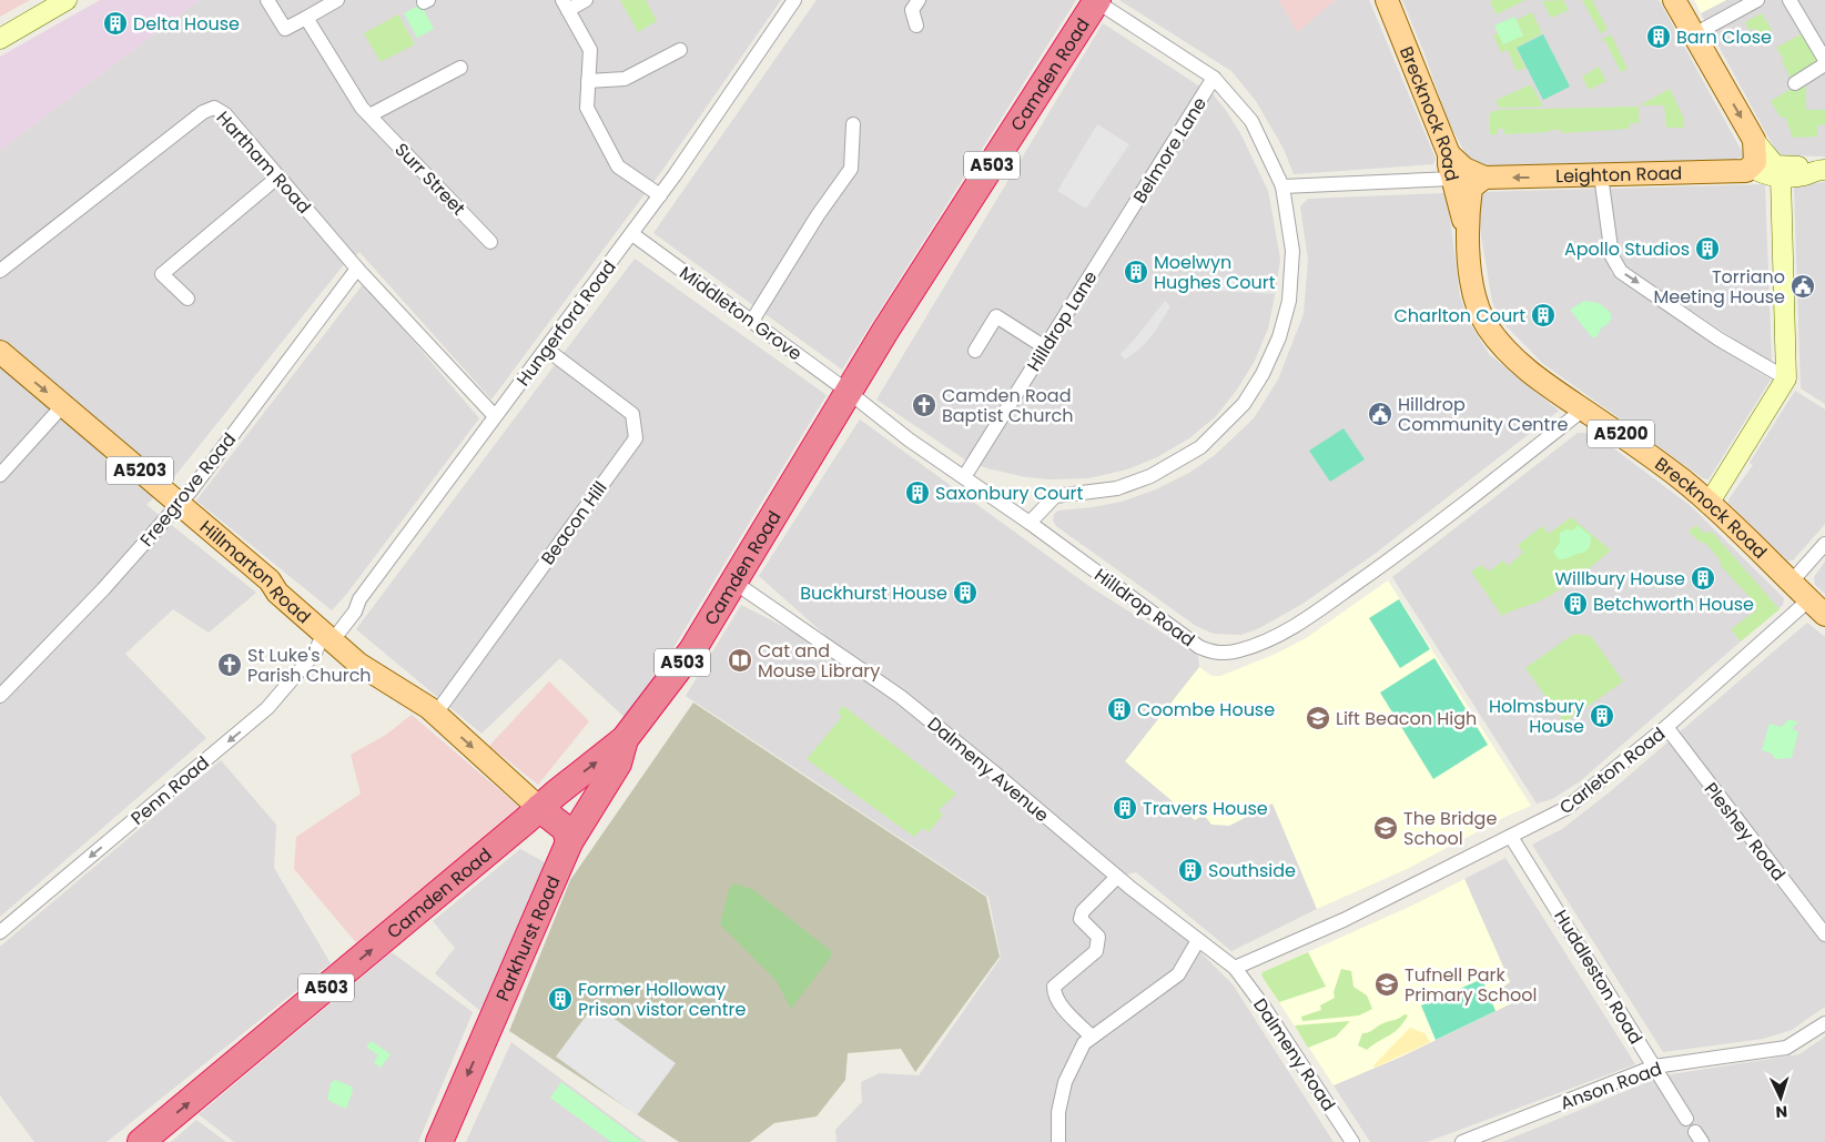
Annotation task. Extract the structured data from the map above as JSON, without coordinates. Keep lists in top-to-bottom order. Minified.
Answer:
{"streets":{"highway":["Camden Road","A503","Parkhurst Road"],"main road":["Brecknock Road","Leighton Road","A5200","A5203","Hillmarton Road"],"street":["Belmore Lane","Hartham Road","Surr Street","Middleton Grove","Hilldrop Lane","Hungerford Road","Freegrove Road","Beacon Hill","Hilldrop Road","Dalmeny Avenue","Carleton Road","Penn Road","Pleshey Road","Huddleston Road","Dalmeny Road","Anson Road"]},"crossings":[["Camden Road","Middleton Grove"],["Camden Road","Hillmarton Road"],["Camden Road","Hilldrop Road"],["Camden Road","Dalmeny Avenue"],["Camden Road","Parkhurst Road"],["Brecknock Road","Leighton Road"],["Brecknock Road","A5200"],["Brecknock Road","Hilldrop Road"],["Brecknock Road","Carleton Road"],["Belmore Lane","Hilldrop Lane"],["Hartham Road","Hungerford Road"],["Hartham Road","Freegrove Road"],["Leighton Road","A5200"],["Middleton Grove","Hungerford Road"],["Middleton Grove","Hilldrop Road"],["Hilldrop Lane","Hilldrop Road"],["Hungerford Road","Beacon Hill"],["Hungerford Road","Hillmarton Road"],["Hungerford Road","Penn Road"],["Freegrove Road","Hillmarton Road"],["Beacon Hill","Hillmarton Road"],["Hillmarton Road","Penn Road"],["Dalmeny Avenue","Carleton Road"],["Dalmeny Avenue","Dalmeny Road"],["Carleton Road","Pleshey Road"],["Carleton Road","Huddleston Road"],["Carleton Road","Dalmeny Road"],["Huddleston Road","Anson Road"]],"one_way":["Camden Road","Penn Road","Parkhurst Road"],"places":{"building":["Delta House","Barn Close","Apollo Studios","Moelwyn Hughes Court","Charlton Court","Saxonbury Court","Willbury House","Buckhurst House","Betchworth House","Coombe House","Holmsbury House","Travers House","Southside","Former Holloway Prison vistor centre"],"public building":["Torriano Meeting House","Hilldrop Community Centre"],"church":["Camden Road Baptist Church","St Luke's Parish Church"],"library":["Cat and Mouse Library"],"school or university":["Lift Beacon High","The Bridge School","Tufnell Park Primary School"]},"north":"bottom"}
